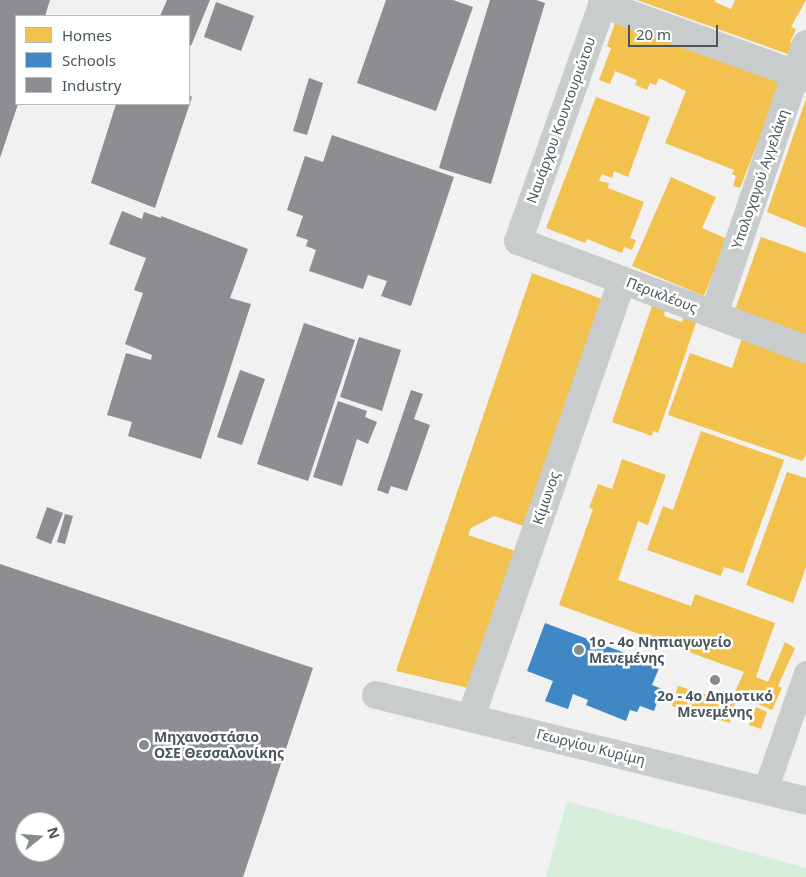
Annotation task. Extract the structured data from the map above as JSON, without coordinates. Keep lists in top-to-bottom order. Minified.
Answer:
{"streets":{"street":["Ναυάρχου Κουντουριώτου","Υπολοχαγού Αγγελάκη","Περικλέους","Κίμωνος","Γεωργίου Κυρίμη"]},"crossings":[["Ναυάρχου Κουντουριώτου","Περικλέους"],["Υπολοχαγού Αγγελάκη","Περικλέους"],["Περικλέους","Κίμωνος"],["Κίμωνος","Γεωργίου Κυρίμη"]],"places":["1o - 4o Νηπιαγωγείο Μενεμένης","2o - 4o Δημοτικό Μενεμένης","Μηχανοστάσιο ΟΣΕ Θεσσαλονίκης"],"legend":["Homes","Schools","Industry"],"scale_bar":"20 m","north":"right"}
